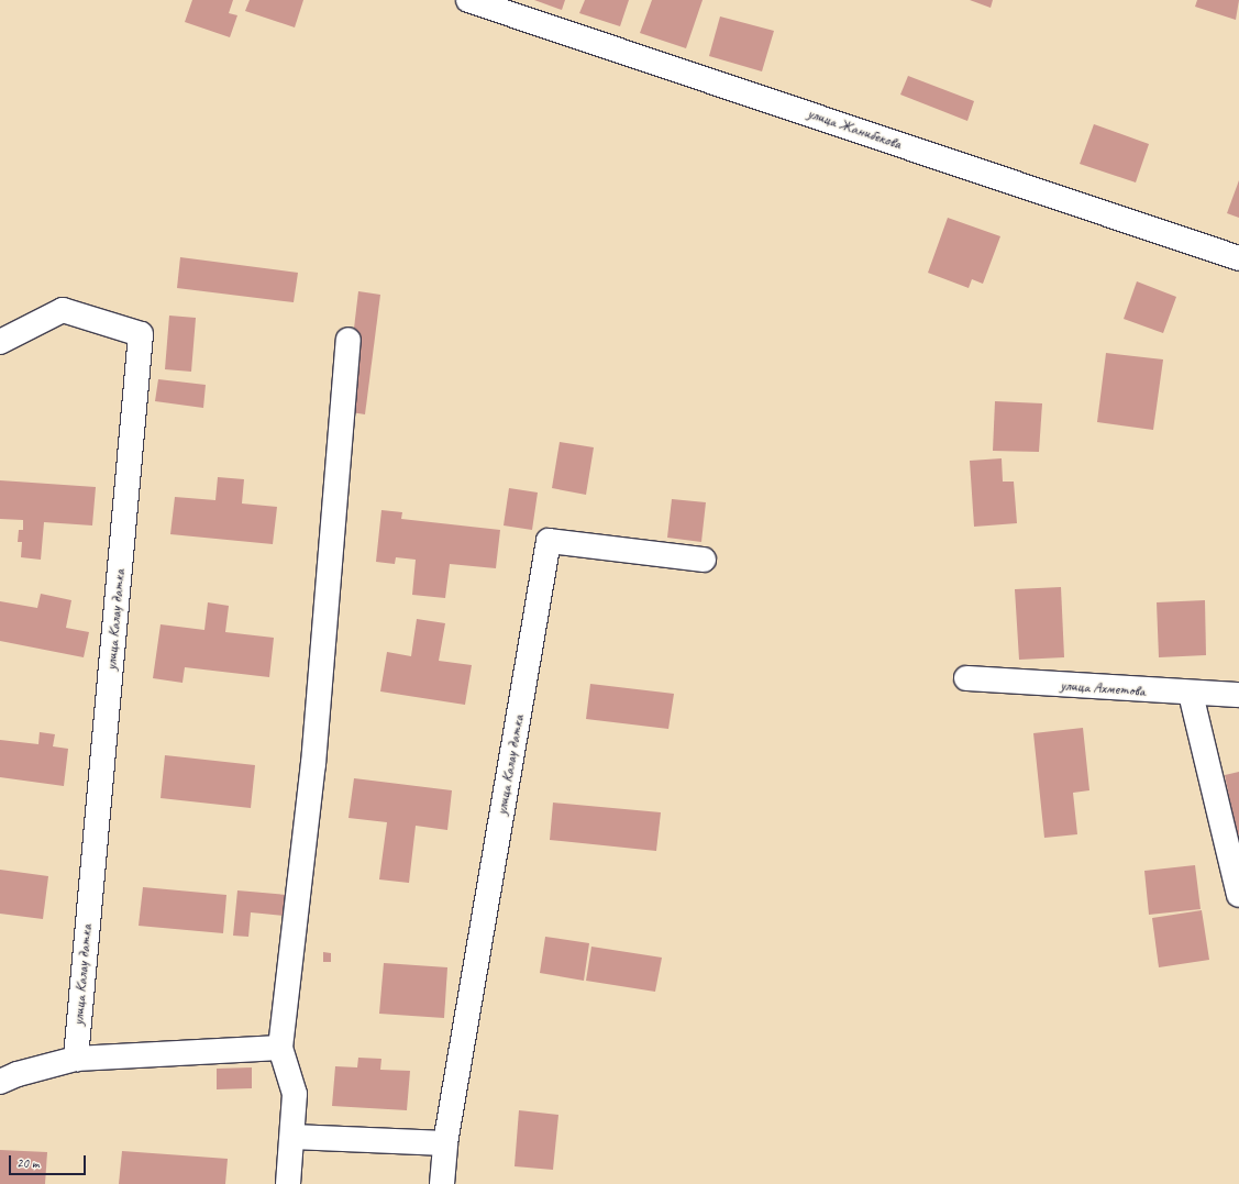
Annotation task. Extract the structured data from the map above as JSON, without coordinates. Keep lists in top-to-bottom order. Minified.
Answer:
{"streets":{"street":["улица Жанибекова","улица Калау датка","улица Ахметова"]},"scale_bar":"20 m"}
